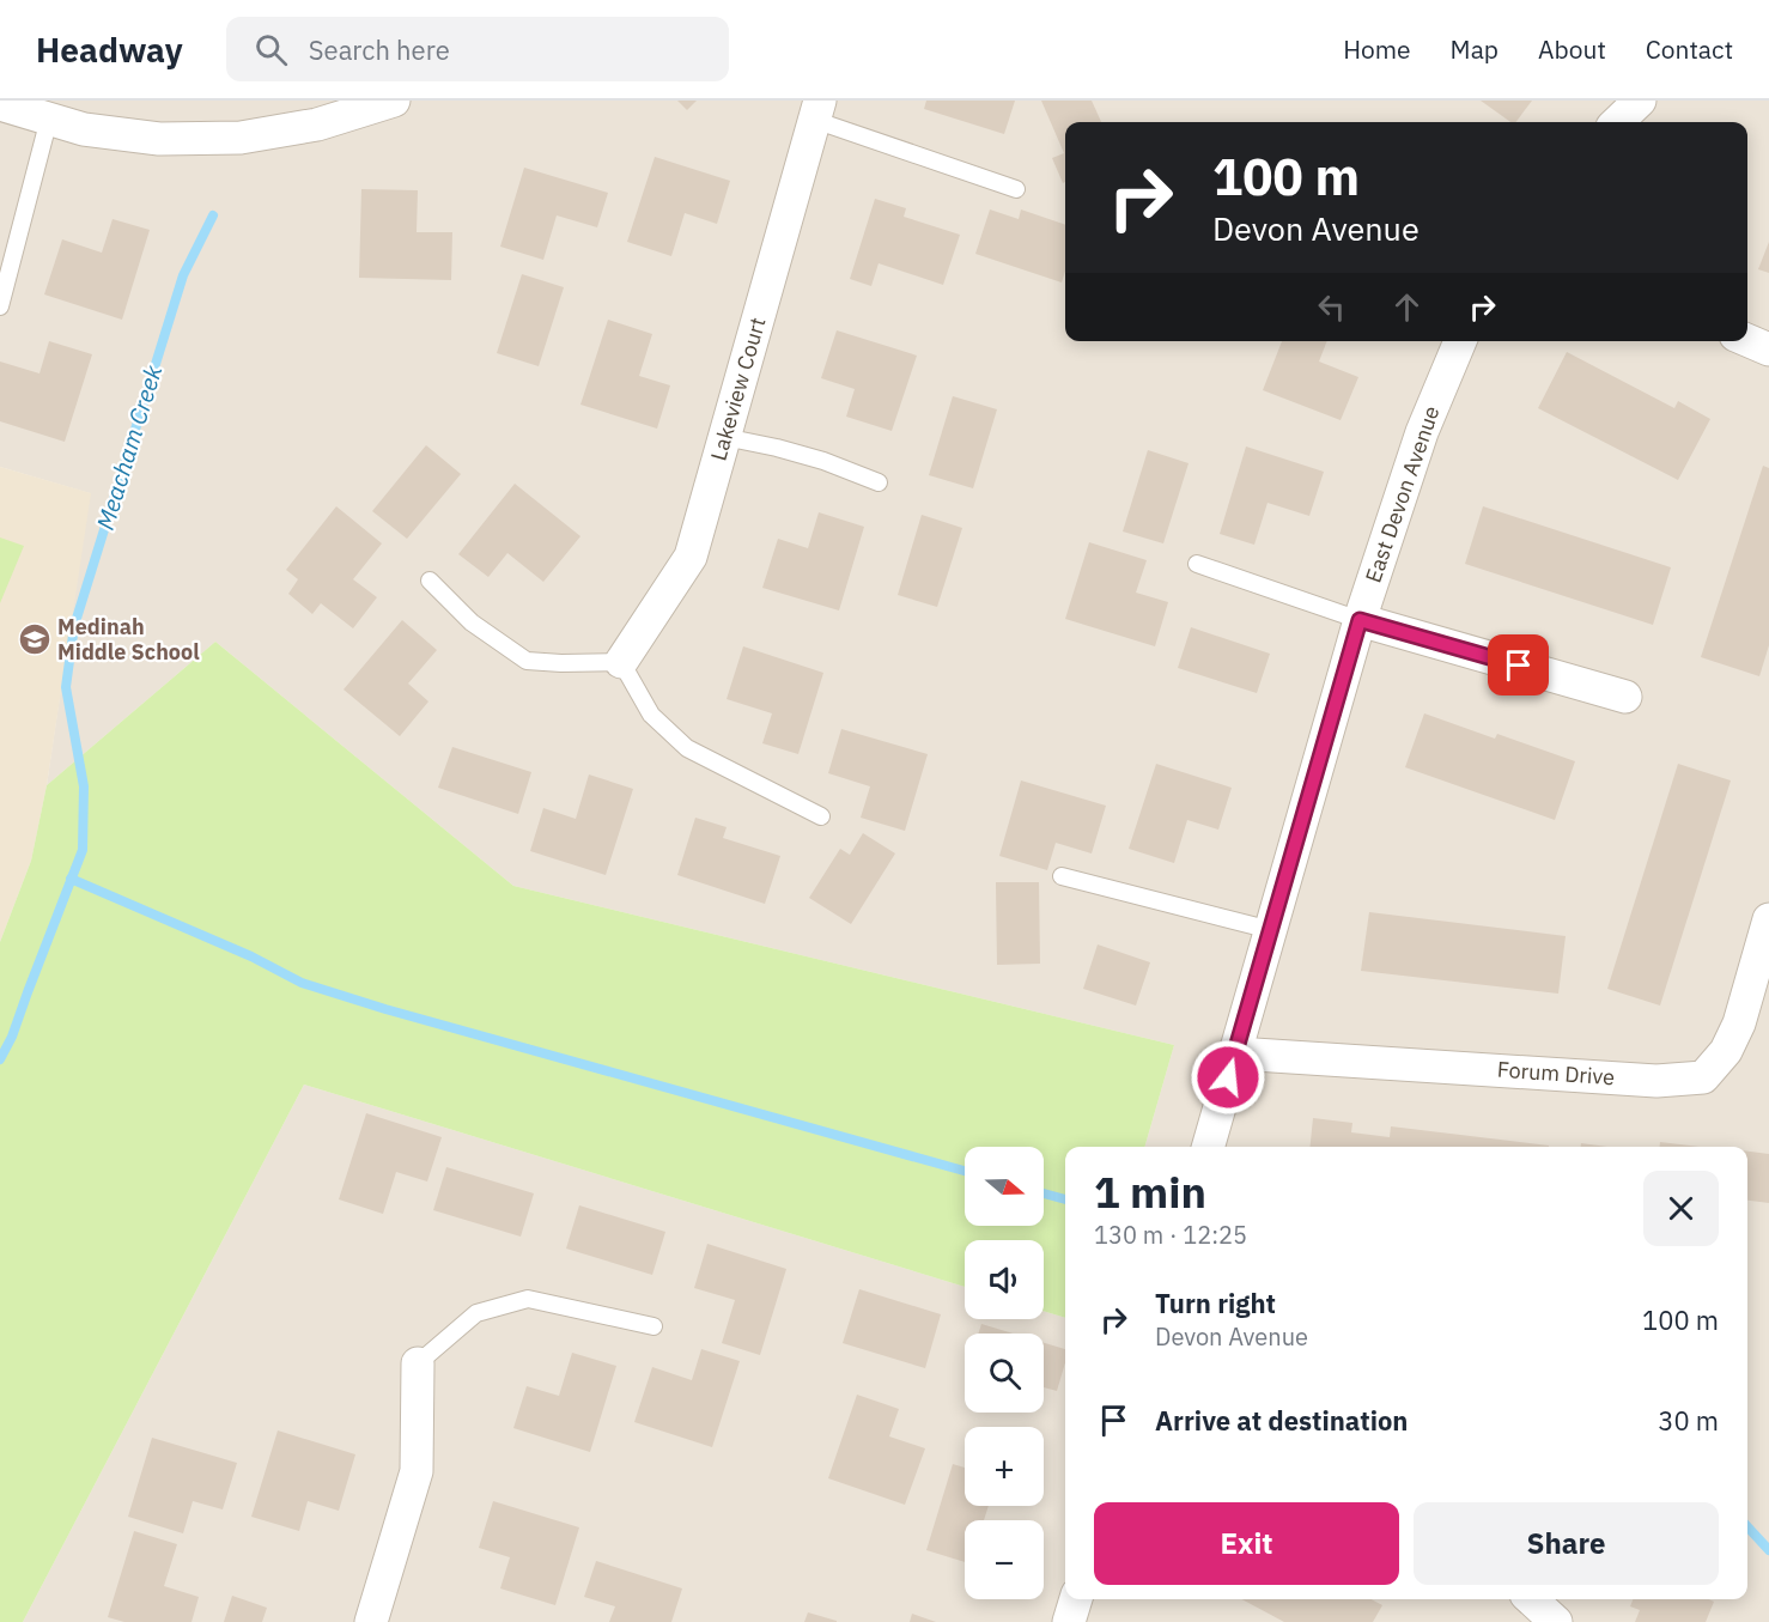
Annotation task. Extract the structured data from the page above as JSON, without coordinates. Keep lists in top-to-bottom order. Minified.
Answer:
{"streets":{"street":["Lakeview Court","East Devon Avenue","Forum Drive"]},"crossings":[["East Devon Avenue","Forum Drive"]],"water":["Meacham Creek"],"places":{"school or university":["Medinah Middle School"]},"north":"right","page":{"header":"Headway","search":"Search here","nav":["Home","Map","About","Contact"],"turn":["100 m","Devon Avenue"],"map_buttons":["+","−"],"heading":["1 min","130 m · 12:25"],"list":[{"name":"Turn right","note":"Devon Avenue","value":"100 m"},{"name":"Arrive at destination","value":"30 m"}],"buttons":["Exit","Share"]}}
